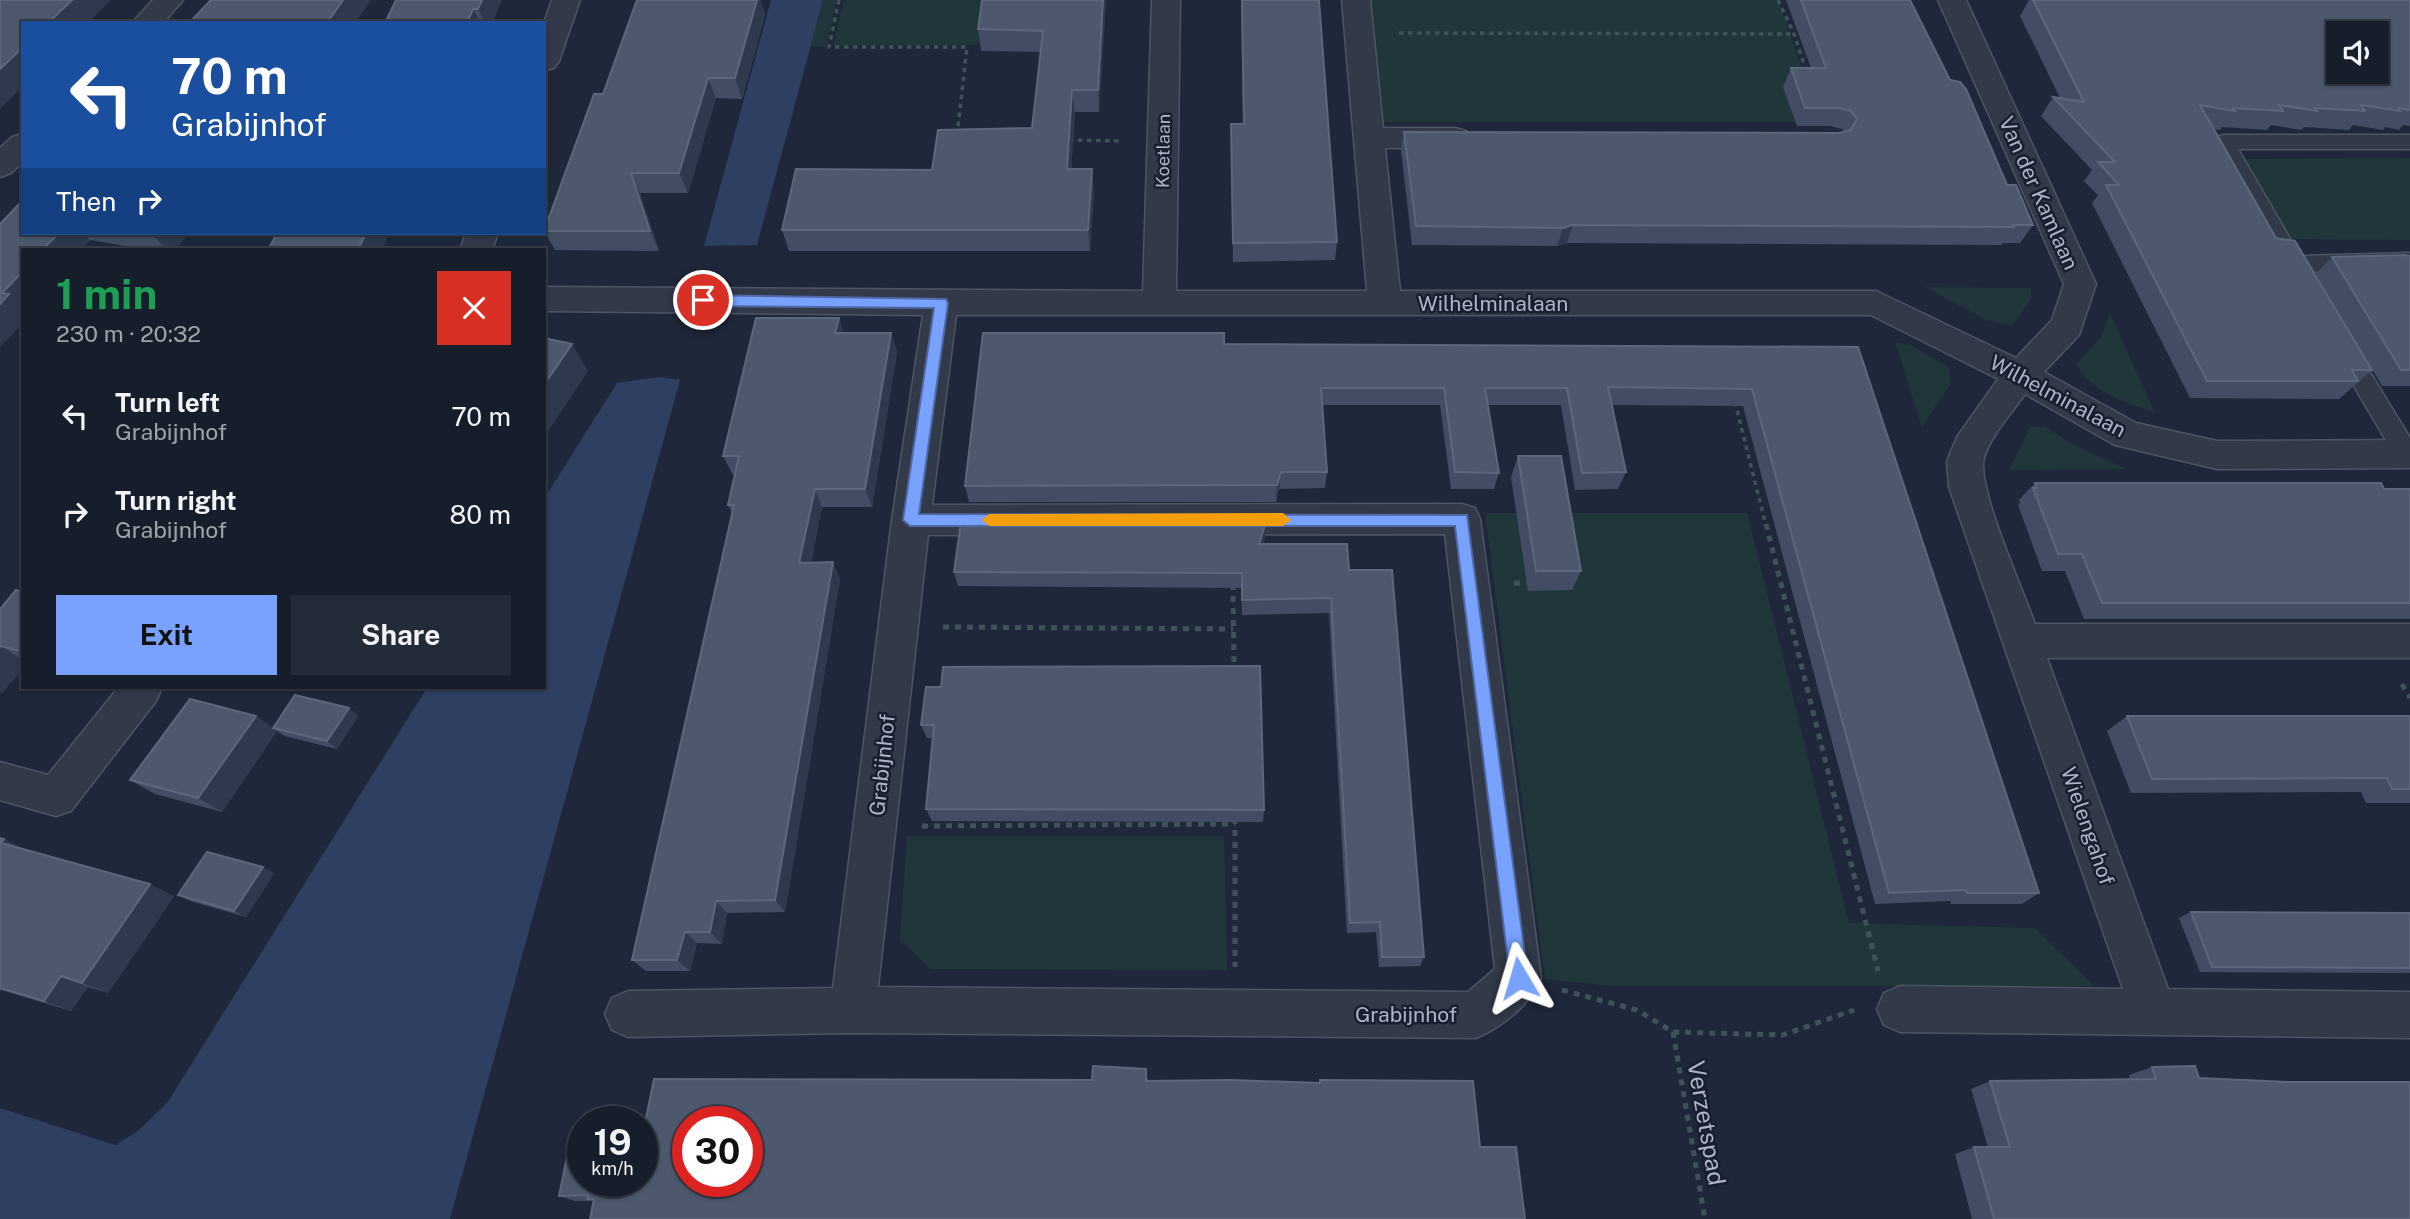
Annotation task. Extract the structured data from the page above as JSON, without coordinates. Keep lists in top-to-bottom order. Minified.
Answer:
{"streets":{"street":["Koetlaan","Van der Kamlaan","Wilhelminalaan","Grabijnhof","Wielengahof"],"path":["Verzetspad"]},"crossings":[["Koetlaan","Wilhelminalaan"],["Van der Kamlaan","Wilhelminalaan"],["Van der Kamlaan","Wielengahof"],["Wilhelminalaan","Grabijnhof"],["Wilhelminalaan","Wielengahof"],["Grabijnhof","Verzetspad"]],"page":{"turn":["70 m","Grabijnhof"],"then":"Then","heading":["1 min","230 m · 20:32"],"list":[{"name":"Turn left","note":"Grabijnhof","value":"70 m"},{"name":"Turn right","note":"Grabijnhof","value":"80 m"}],"buttons":["Exit","Share"],"speed":"19 km/h","limit":"30"}}
